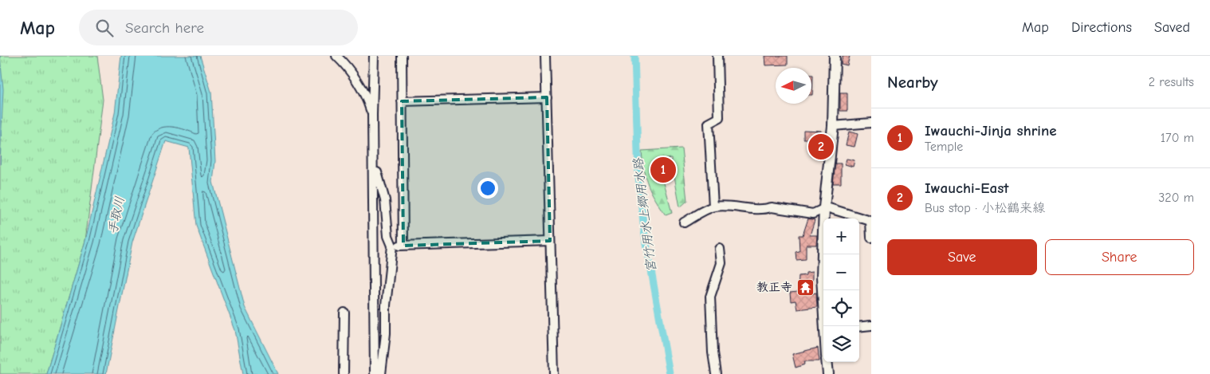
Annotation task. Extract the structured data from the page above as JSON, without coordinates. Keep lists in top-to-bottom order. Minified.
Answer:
{"water":["手取川","宮竹用水上郷用水路"],"places":{"temple":["教正寺"]},"north":"left","page":{"header":"Map","search":"Search here","nav":["Map","Directions","Saved"],"heading":["Nearby","2 results"],"list":[{"mark":"1","name":"Iwauchi-Jinja shrine","note":"Temple","value":"170 m"},{"mark":"2","name":"Iwauchi-East","note":"Bus stop · 小松鶴来線","value":"320 m"}],"pins":["2","1"],"map_buttons":["+","−"],"buttons":["Save","Share"]}}
